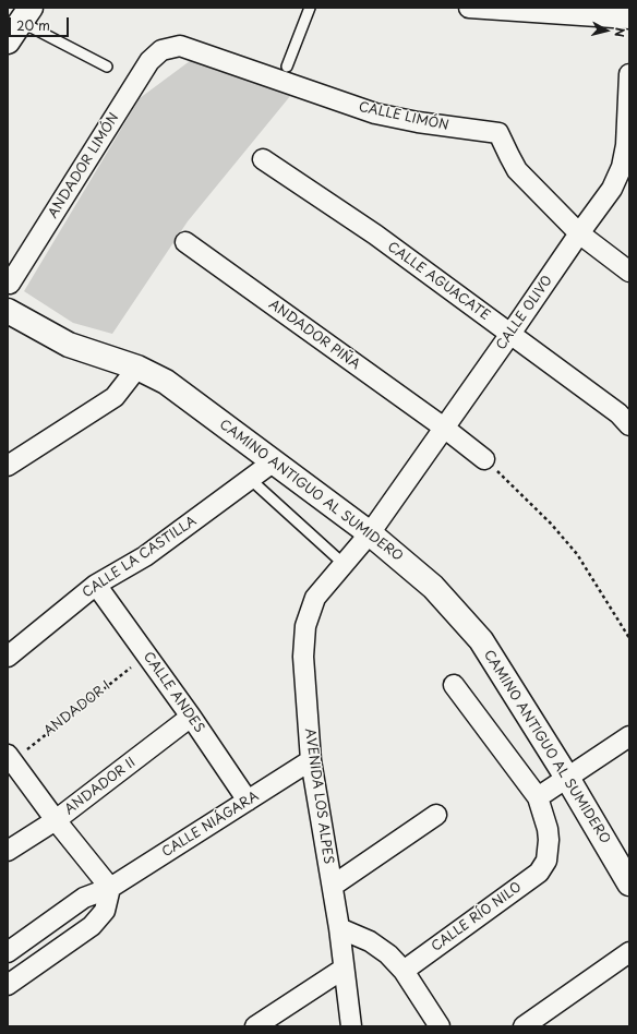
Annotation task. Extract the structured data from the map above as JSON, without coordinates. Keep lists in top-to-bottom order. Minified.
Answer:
{"streets":{"main road":["CAMINO ANTIGUO AL SUMIDERO"],"street":["CALLE LIMÓN","ANDADOR LIMÓN","CALLE AGUACATE","CALLE OLIVO","ANDADOR PIÑA","CALLE LA CASTILLA","CALLE ANDES","ANDADOR II","AVENIDA LOS ALPES","CALLE NIÁGARA","CALLE RÍO NILO"],"path":["ANDADOR I"]},"crossings":[["CALLE LIMÓN","ANDADOR LIMÓN"],["CALLE LIMÓN","CALLE OLIVO"],["CALLE AGUACATE","CALLE OLIVO"],["CALLE OLIVO","ANDADOR PIÑA"],["CALLE OLIVO","CAMINO ANTIGUO AL SUMIDERO"],["CALLE OLIVO","AVENIDA LOS ALPES"],["CAMINO ANTIGUO AL SUMIDERO","CALLE LA CASTILLA"],["CAMINO ANTIGUO AL SUMIDERO","AVENIDA LOS ALPES"],["CALLE LA CASTILLA","CALLE ANDES"],["CALLE ANDES","ANDADOR I"],["CALLE ANDES","ANDADOR II"],["CALLE ANDES","CALLE NIÁGARA"],["AVENIDA LOS ALPES","CALLE NIÁGARA"]],"scale_bar":"20 m","north":"right"}
